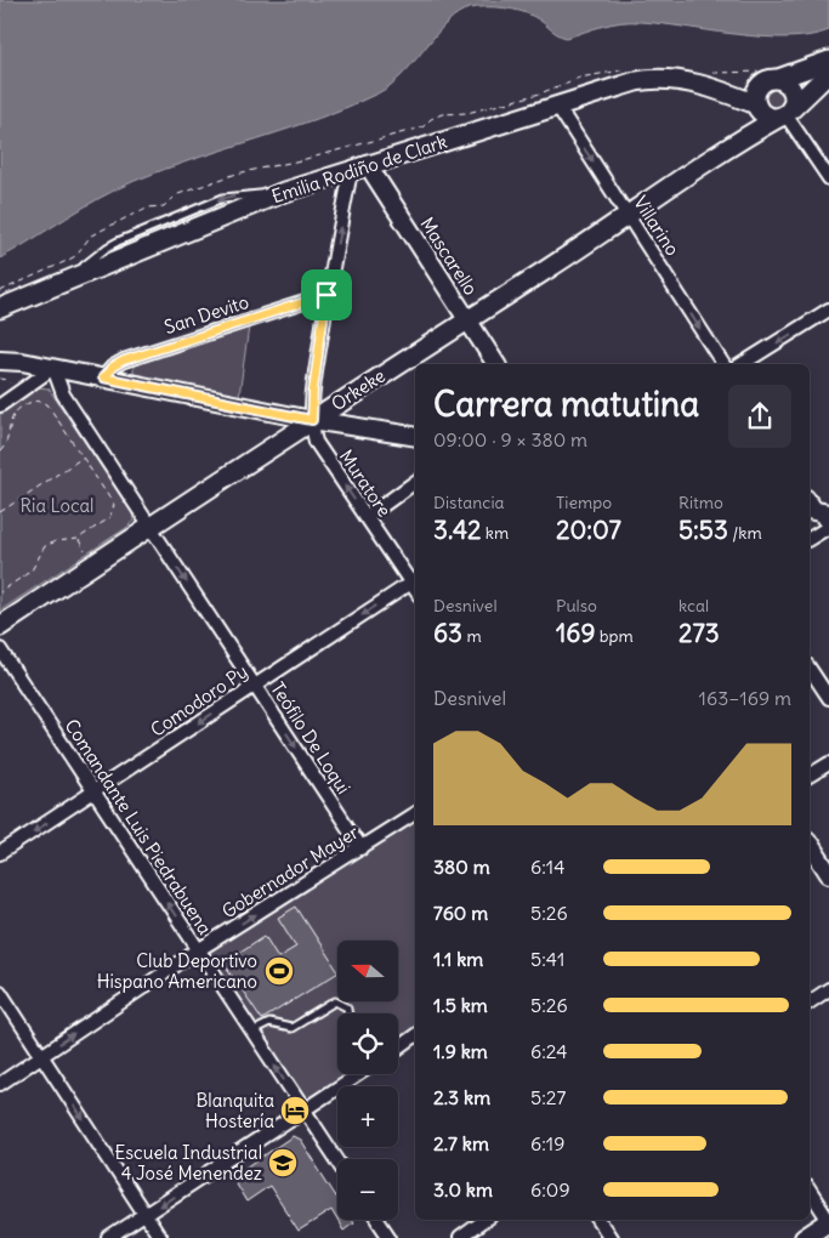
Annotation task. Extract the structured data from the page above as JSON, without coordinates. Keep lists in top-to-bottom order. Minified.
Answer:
{"streets":{"main road":["Emilia Rodiño de Clark","Mascarello","Orkeke"],"street":["Villarino","San Devito","Muratore","Comodoro Py","Teófilo De Loqui","Comandante Luis Piedrabuena","Gobernador Mayer"]},"crossings":[["Emilia Rodiño de Clark","Villarino"],["Emilia Rodiño de Clark","Mascarello"],["Emilia Rodiño de Clark","Orkeke"],["Emilia Rodiño de Clark","Muratore"],["Villarino","Orkeke"],["Mascarello","Orkeke"],["Mascarello","Muratore"],["San Devito","Muratore"],["Orkeke","Muratore"],["Orkeke","Teófilo De Loqui"],["Muratore","Comodoro Py"],["Comodoro Py","Teófilo De Loqui"],["Comodoro Py","Comandante Luis Piedrabuena"],["Teófilo De Loqui","Gobernador Mayer"],["Comandante Luis Piedrabuena","Gobernador Mayer"]],"one_way":["Villarino","Muratore","Comodoro Py","Teófilo De Loqui","Comandante Luis Piedrabuena","Gobernador Mayer"],"parks":["Ria Local"],"places":{"sports":["Club Deportivo Hispano Americano"],"hotel":["Blanquita Hostería"],"school or university":["Escuela Industrial 4 José Menendez"]},"north":"left","page":{"heading":["Carrera matutina","09:00 · 9 × 380 m"],"stats":[["Distancia","3.42 km"],["Tiempo","20:07"],["Ritmo","5:53 /km"],["Desnivel","63 m"],["Pulso","169 bpm"],["kcal","273"]],"chart":["Desnivel","163–169 m"],"list":[{"name":"380 m","note":"6:14"},{"name":"760 m","note":"5:26"},{"name":"1.1 km","note":"5:41"},{"name":"1.5 km","note":"5:26"},{"name":"1.9 km","note":"6:24"},{"name":"2.3 km","note":"5:27"},{"name":"2.7 km","note":"6:19"},{"name":"3.0 km","note":"6:09"}],"map_buttons":["+","−"]}}
